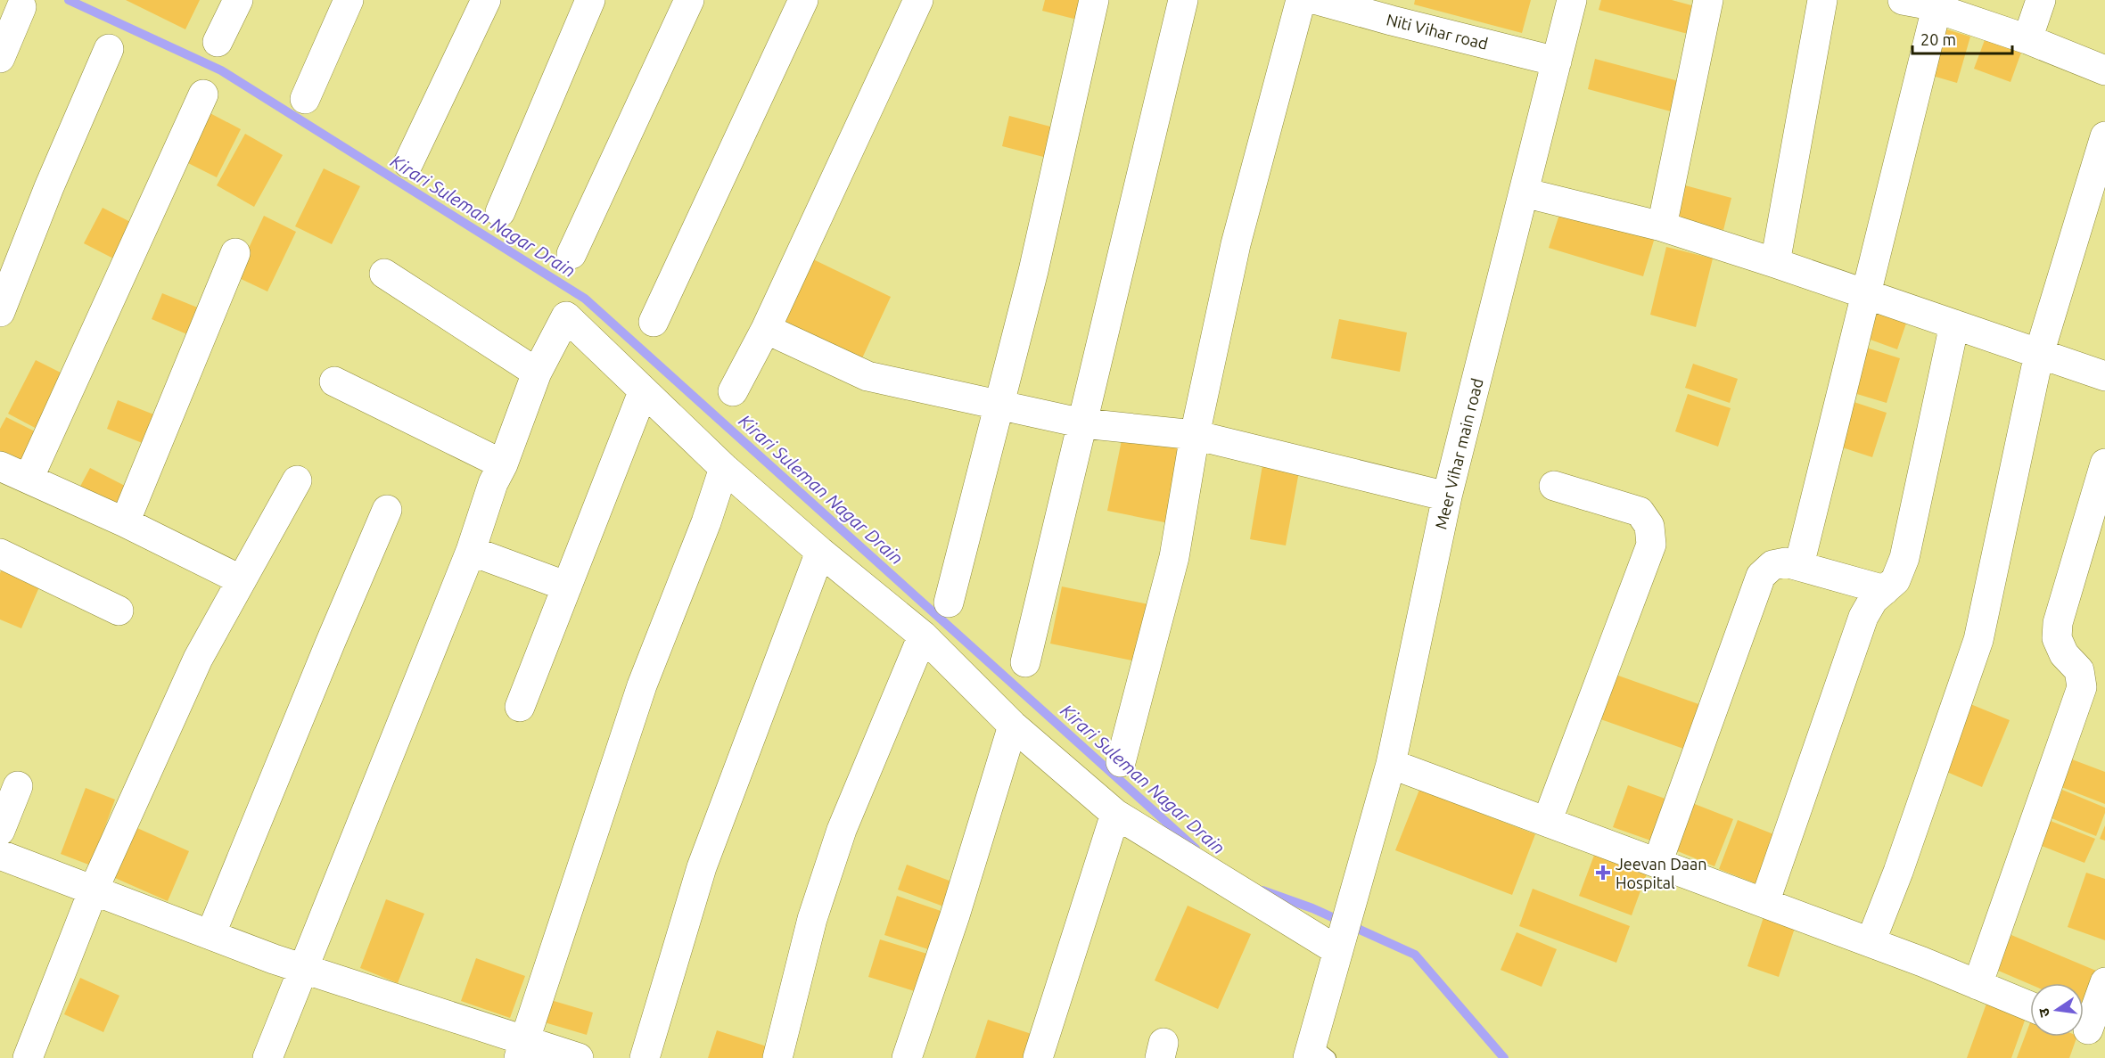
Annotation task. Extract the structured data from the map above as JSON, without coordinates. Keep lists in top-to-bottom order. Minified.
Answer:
{"streets":{"street":["Niti Vihar road","Meer Vihar main road"]},"crossings":[["Niti Vihar road","Meer Vihar main road"]],"water":["Kirari Suleman Nagar Drain"],"places":{"health":["Jeevan Daan Hospital"]},"scale_bar":"20 m","north":"left"}
